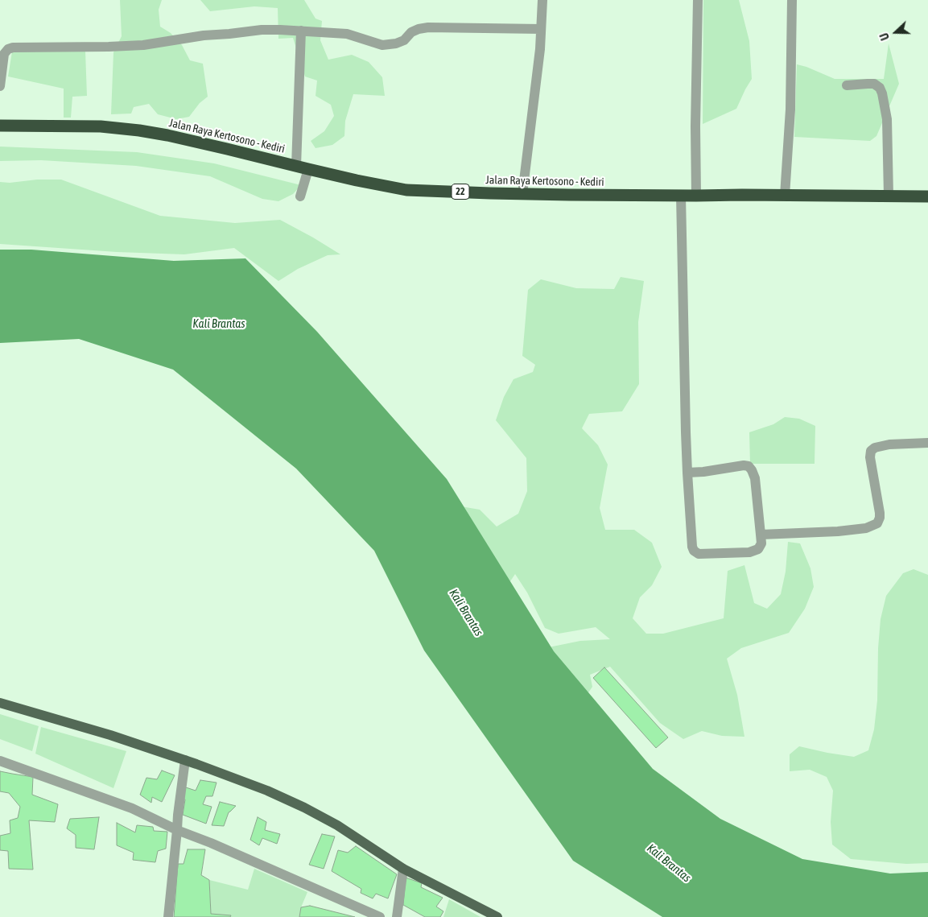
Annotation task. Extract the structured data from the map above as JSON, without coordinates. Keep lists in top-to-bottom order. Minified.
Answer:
{"streets":{"highway":["Jalan Raya Kertosono - Kediri","22"]},"water":["Kali Brantas"],"north":"left"}
